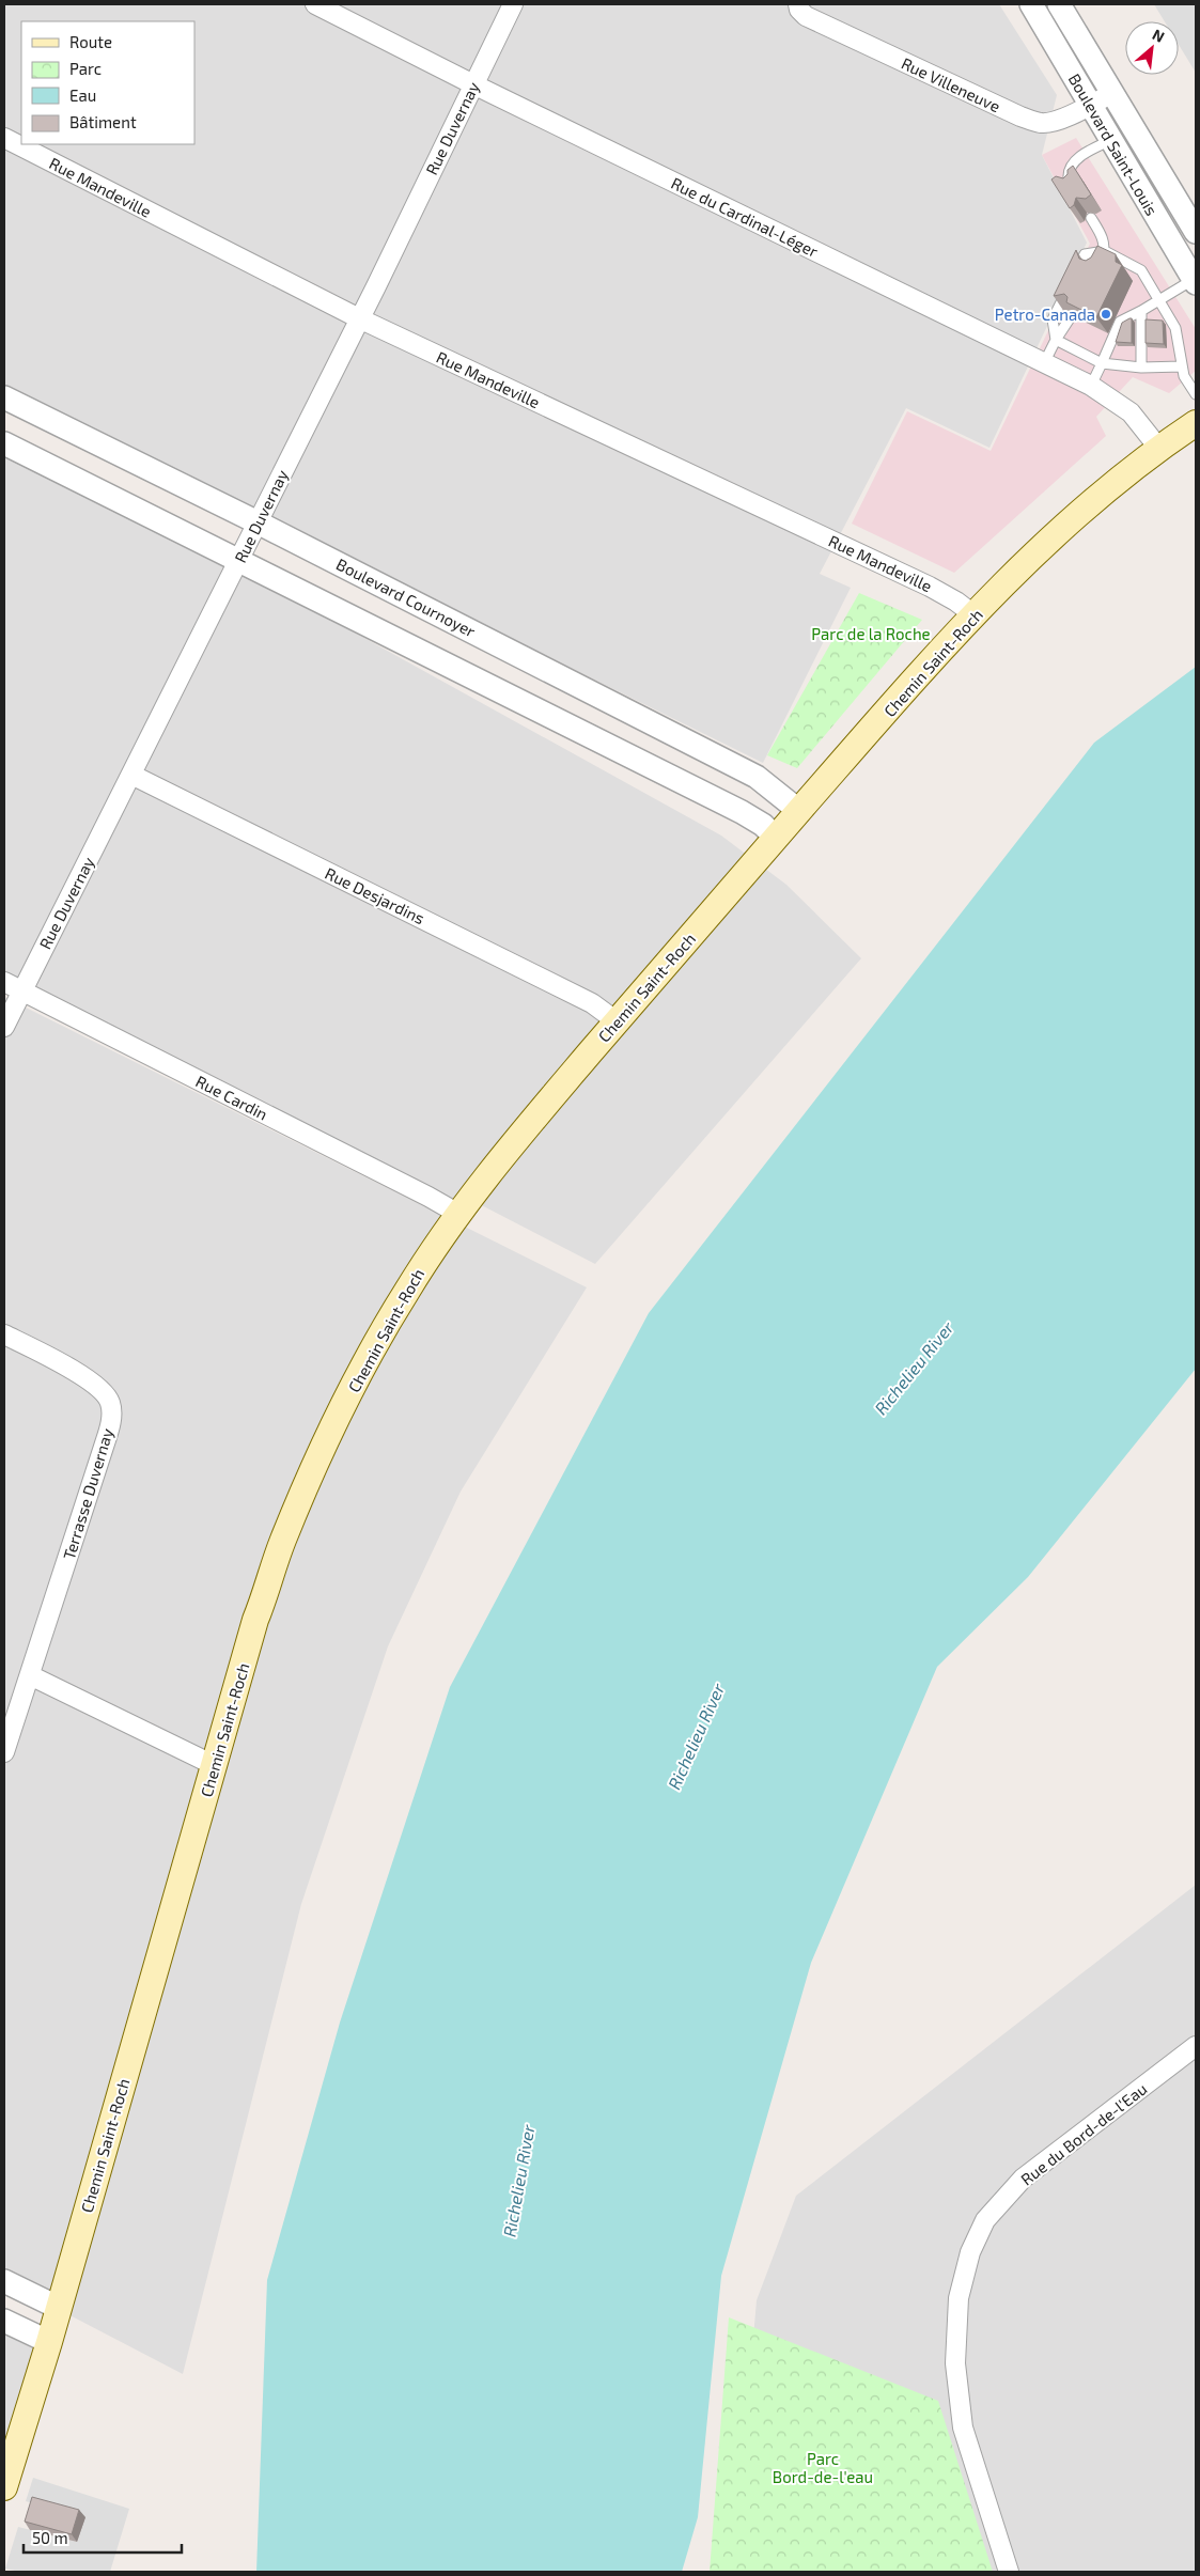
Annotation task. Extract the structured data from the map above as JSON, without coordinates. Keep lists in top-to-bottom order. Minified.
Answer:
{"streets":{"main road":["Chemin Saint-Roch"],"street":["Rue Villeneuve","Rue Duvernay","Boulevard Saint-Louis","Rue Mandeville","Rue du Cardinal-Léger","Boulevard Cournoyer","Rue Desjardins","Rue Cardin","Terrasse Duvernay","Rue du Bord-de-l'Eau"]},"crossings":[["Rue Villeneuve","Boulevard Saint-Louis"],["Rue Duvernay","Rue Mandeville"],["Rue Duvernay","Rue du Cardinal-Léger"],["Rue Duvernay","Boulevard Cournoyer"],["Rue Duvernay","Rue Desjardins"],["Rue Duvernay","Rue Cardin"],["Rue Mandeville","Chemin Saint-Roch"],["Rue du Cardinal-Léger","Chemin Saint-Roch"],["Boulevard Cournoyer","Chemin Saint-Roch"],["Chemin Saint-Roch","Rue Desjardins"],["Chemin Saint-Roch","Rue Cardin"]],"water":["Richelieu River"],"parks":["Parc de la Roche","Parc Bord-de-l'eau"],"places":["Petro-Canada"],"legend":["Route","Parc","Eau","Bâtiment"],"scale_bar":"50 m","north":"top right"}
